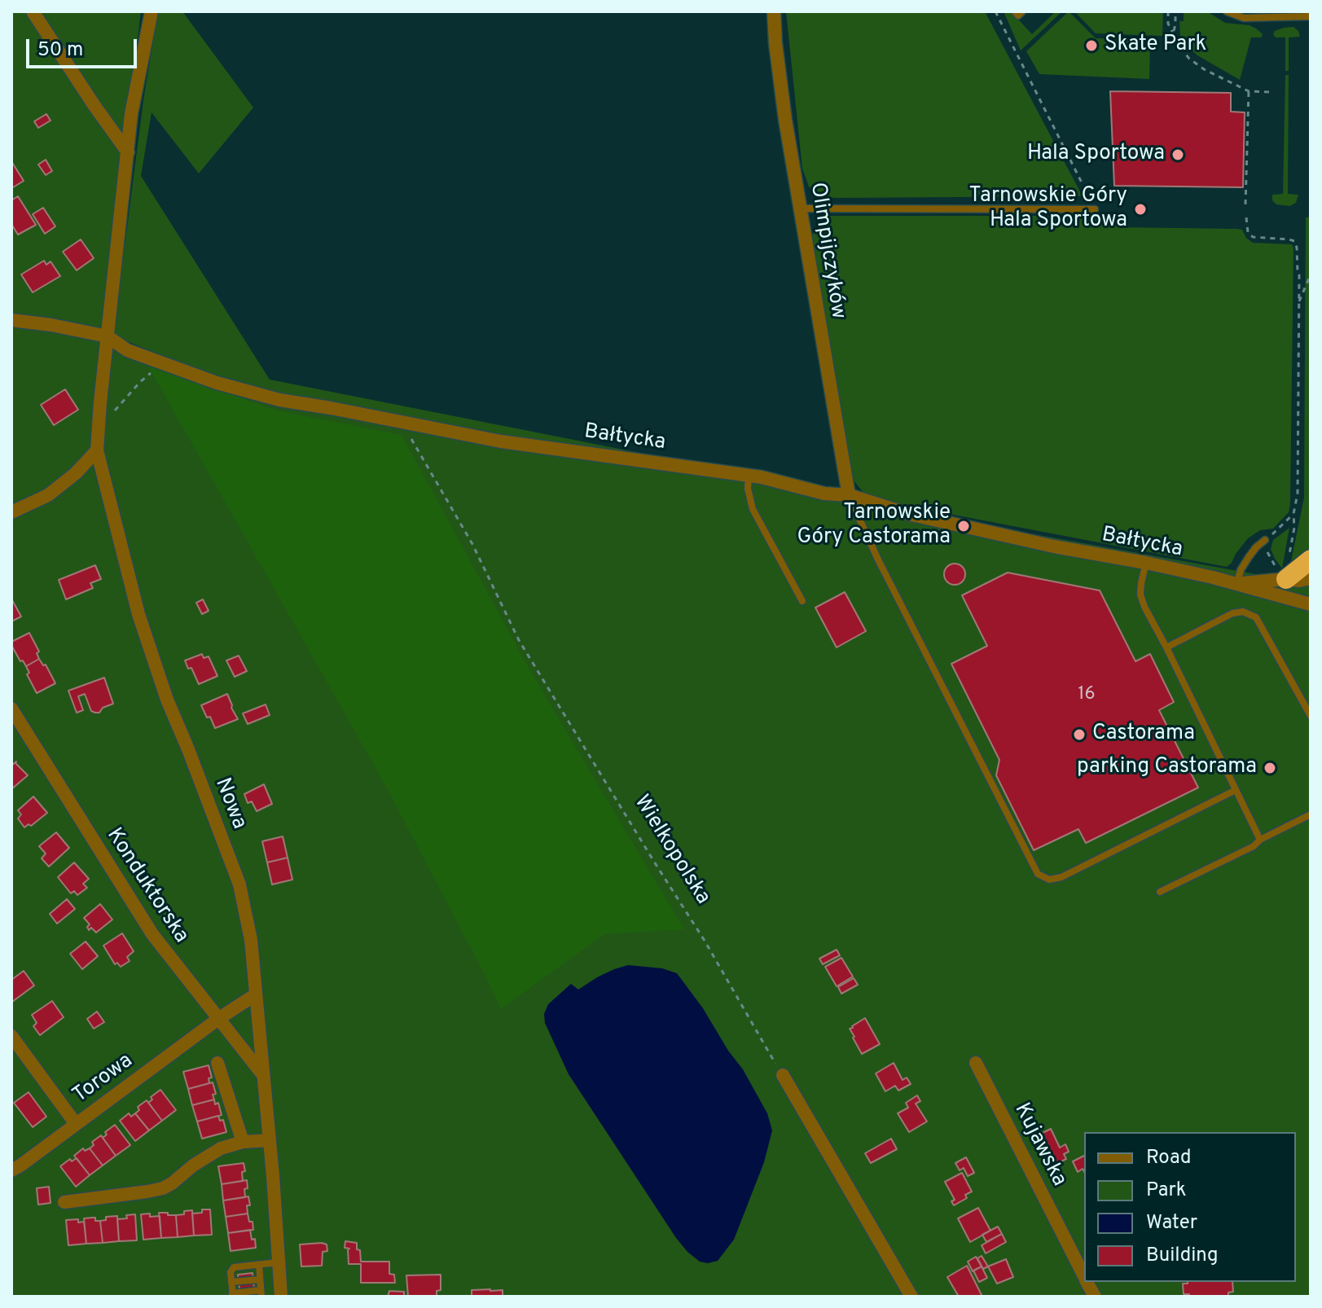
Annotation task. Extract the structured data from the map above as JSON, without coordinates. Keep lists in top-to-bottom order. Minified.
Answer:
{"streets":{"street":["Olimpijczyków","Bałtycka","Nowa","Konduktorska","Torowa","Kujawska"],"path":["Wielkopolska"]},"crossings":[["Olimpijczyków","Bałtycka"],["Bałtycka","Nowa"],["Bałtycka","Wielkopolska"],["Nowa","Konduktorska"],["Nowa","Torowa"],["Konduktorska","Torowa"]],"places":["Skate Park","Hala Sportowa","Tarnowskie Góry Hala Sportowa","Tarnowskie Góry Castorama","Castorama","parking Castorama"],"house_numbers":["16"],"legend":["Road","Park","Water","Building"],"scale_bar":"50 m"}
